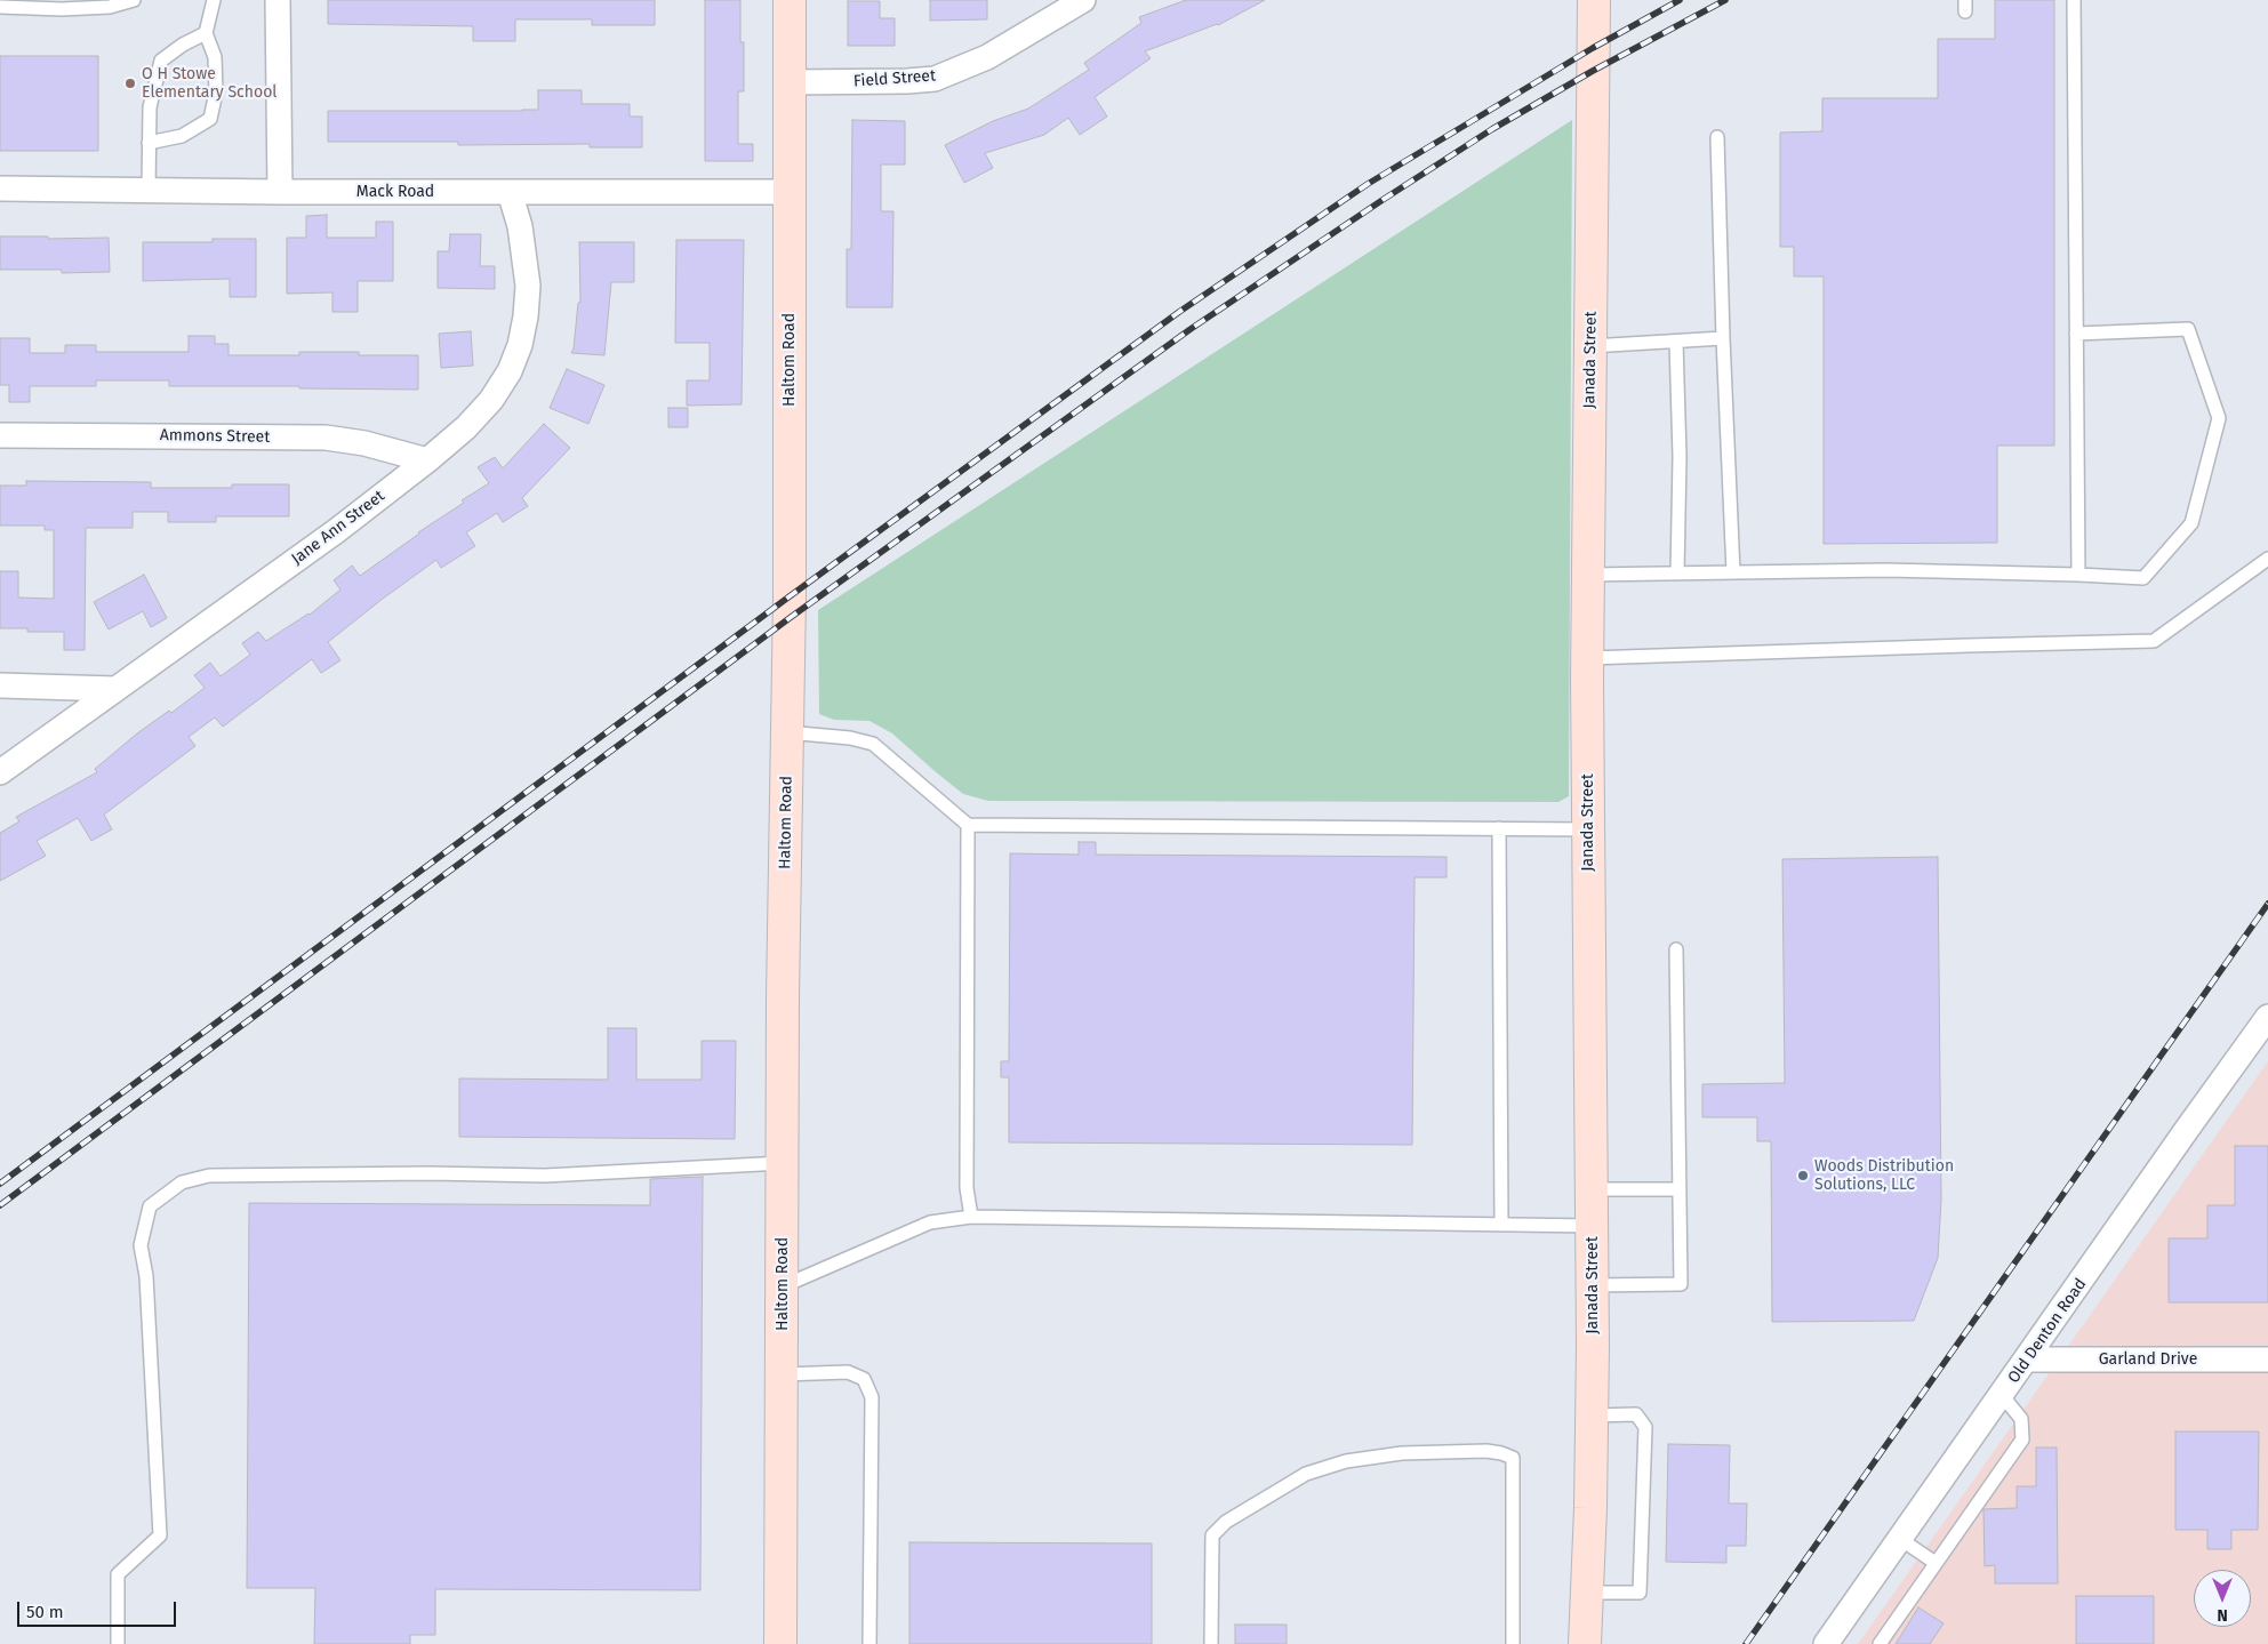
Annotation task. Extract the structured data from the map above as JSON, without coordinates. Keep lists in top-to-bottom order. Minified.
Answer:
{"streets":{"street":["Field Street","Mack Road","Haltom Road","Janada Street","Ammons Street","Jane Ann Street","Old Denton Road","Garland Drive"]},"crossings":[["Field Street","Haltom Road"],["Mack Road","Haltom Road"],["Mack Road","Jane Ann Street"],["Ammons Street","Jane Ann Street"],["Old Denton Road","Garland Drive"]],"places":["O H Stowe Elementary School","Woods Distribution Solutions, LLC"],"scale_bar":"50 m","north":"bottom"}
